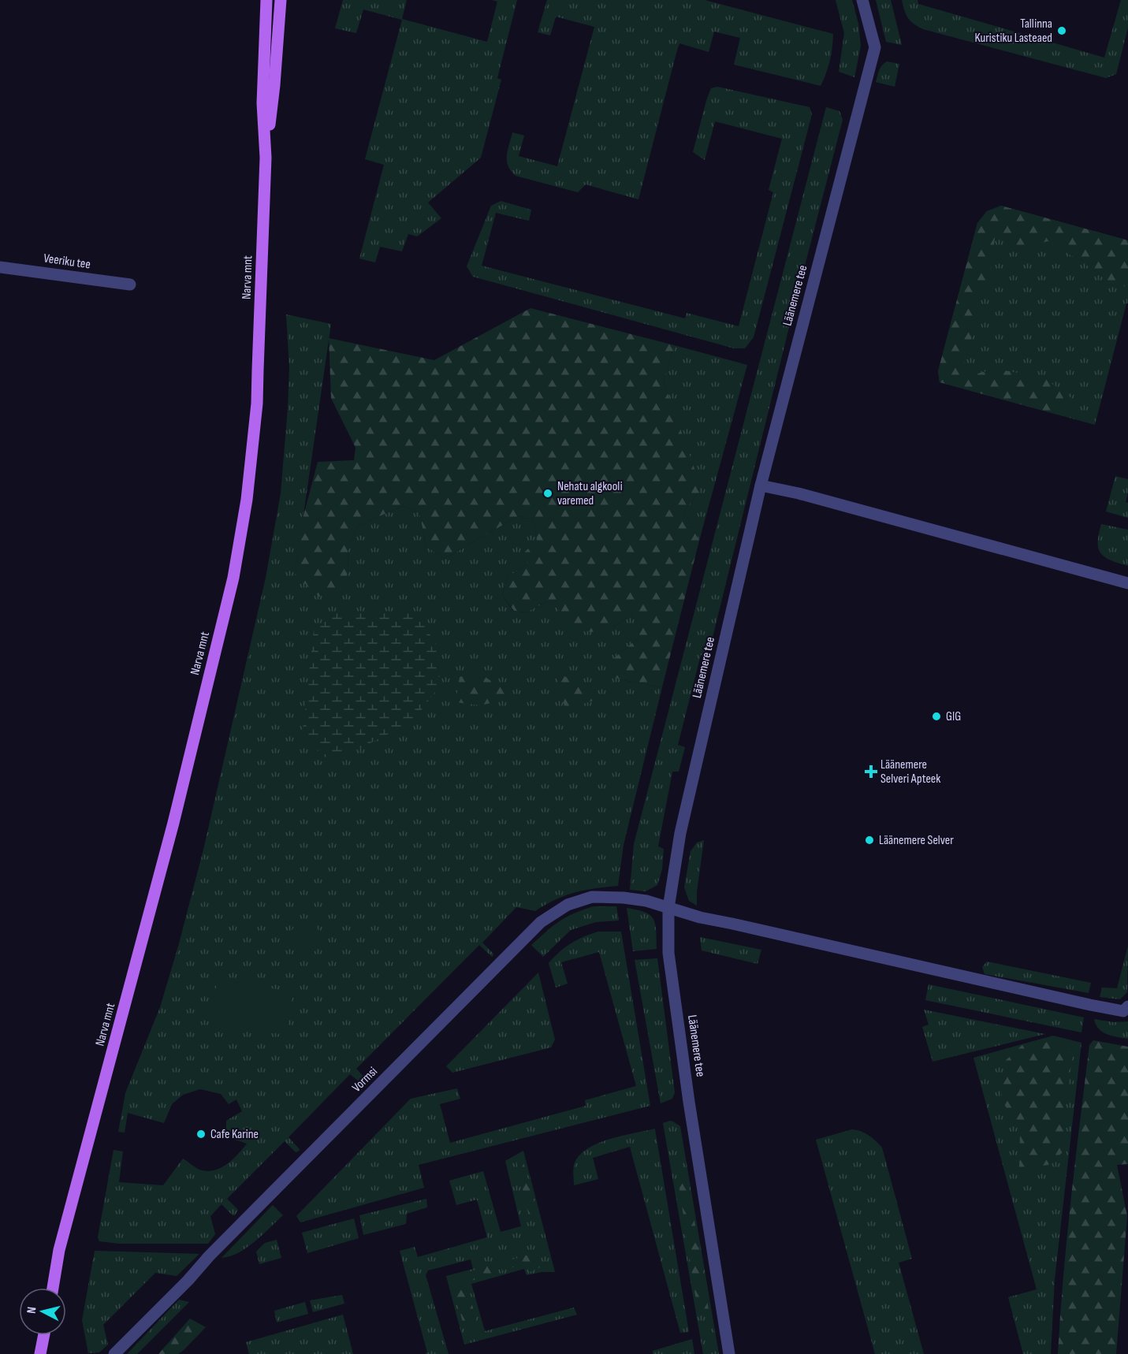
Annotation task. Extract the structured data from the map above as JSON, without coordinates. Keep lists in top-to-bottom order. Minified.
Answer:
{"streets":{"main road":["Narva mnt"],"street":["Veeriku tee","Läänemere tee","Vormsi"]},"crossings":[["Läänemere tee","Vormsi"]],"places":{"other":["Tallinna Kuristiku Lasteaed","Nehatu algkooli varemed","GIG","Läänemere Selver","Cafe Karine"],"health":["Läänemere Selveri Apteek"]},"north":"left"}
